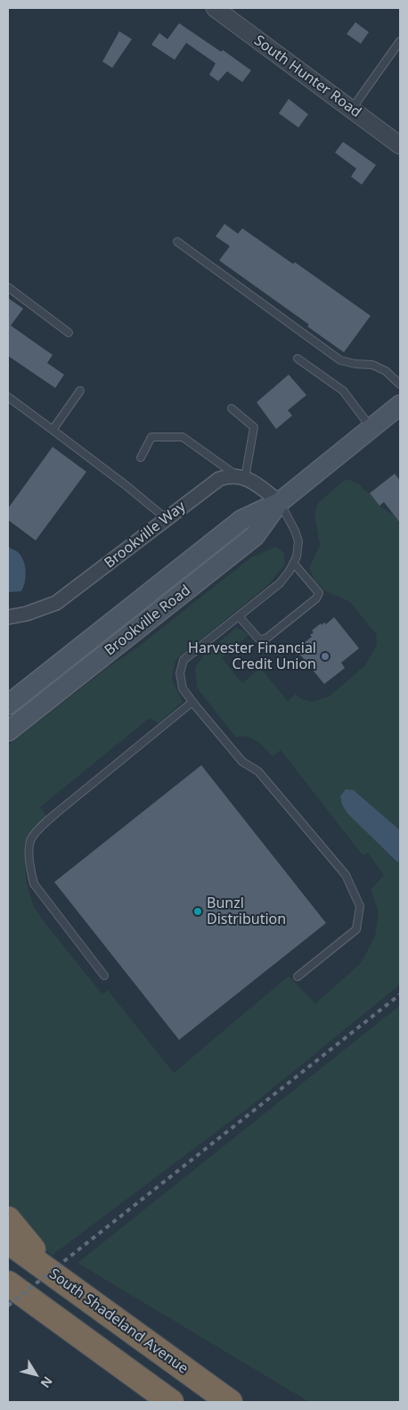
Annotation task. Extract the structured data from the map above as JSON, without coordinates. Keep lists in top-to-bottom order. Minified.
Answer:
{"streets":{"highway":["South Shadeland Avenue"],"main road":["Brookville Road"],"street":["South Hunter Road","Brookville Way"]},"places":["Harvester Financial Credit Union","Bunzl Distribution"],"north":"bottom right"}
